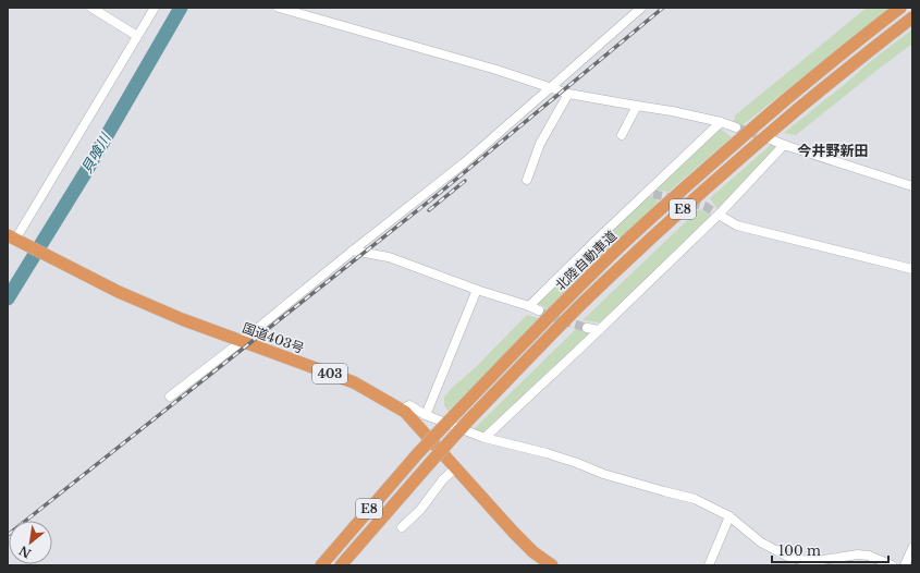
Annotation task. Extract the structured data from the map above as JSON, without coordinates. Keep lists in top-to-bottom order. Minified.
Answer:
{"streets":{"highway":["E8","北陸自動車道","国道403号","403"]},"districts":["今井野新田"],"water":["貝喰川"],"scale_bar":"100 m","north":"bottom left"}
